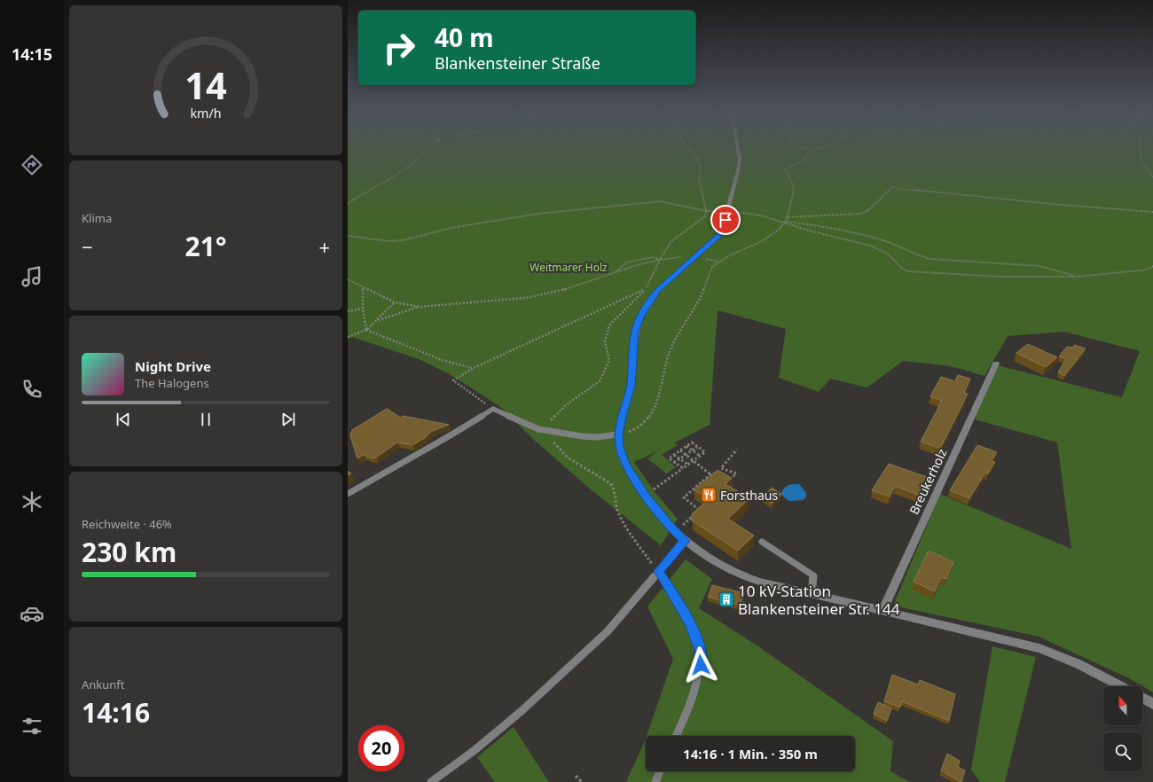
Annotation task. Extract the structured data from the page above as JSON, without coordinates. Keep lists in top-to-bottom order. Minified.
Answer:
{"streets":{"street":["Breukerholz"]},"parks":["Weitmarer Holz"],"places":{"restaurant":["Forsthaus"],"building":["10 kV-Station Blankensteiner Str. 144"]},"north":"top","page":{"tabs":"14:15","turn":["40 m","Blankensteiner Straße"],"tile":["Klima",["Reichweite · 46%","230 km"],["Ankunft","14:16"]],"heat":["−","21°","+"],"song":["Night Drive","The Halogens"],"limit":"20","trip":"14:16 · 1 Min. · 350 m","gauge":["14","km/h"]}}
